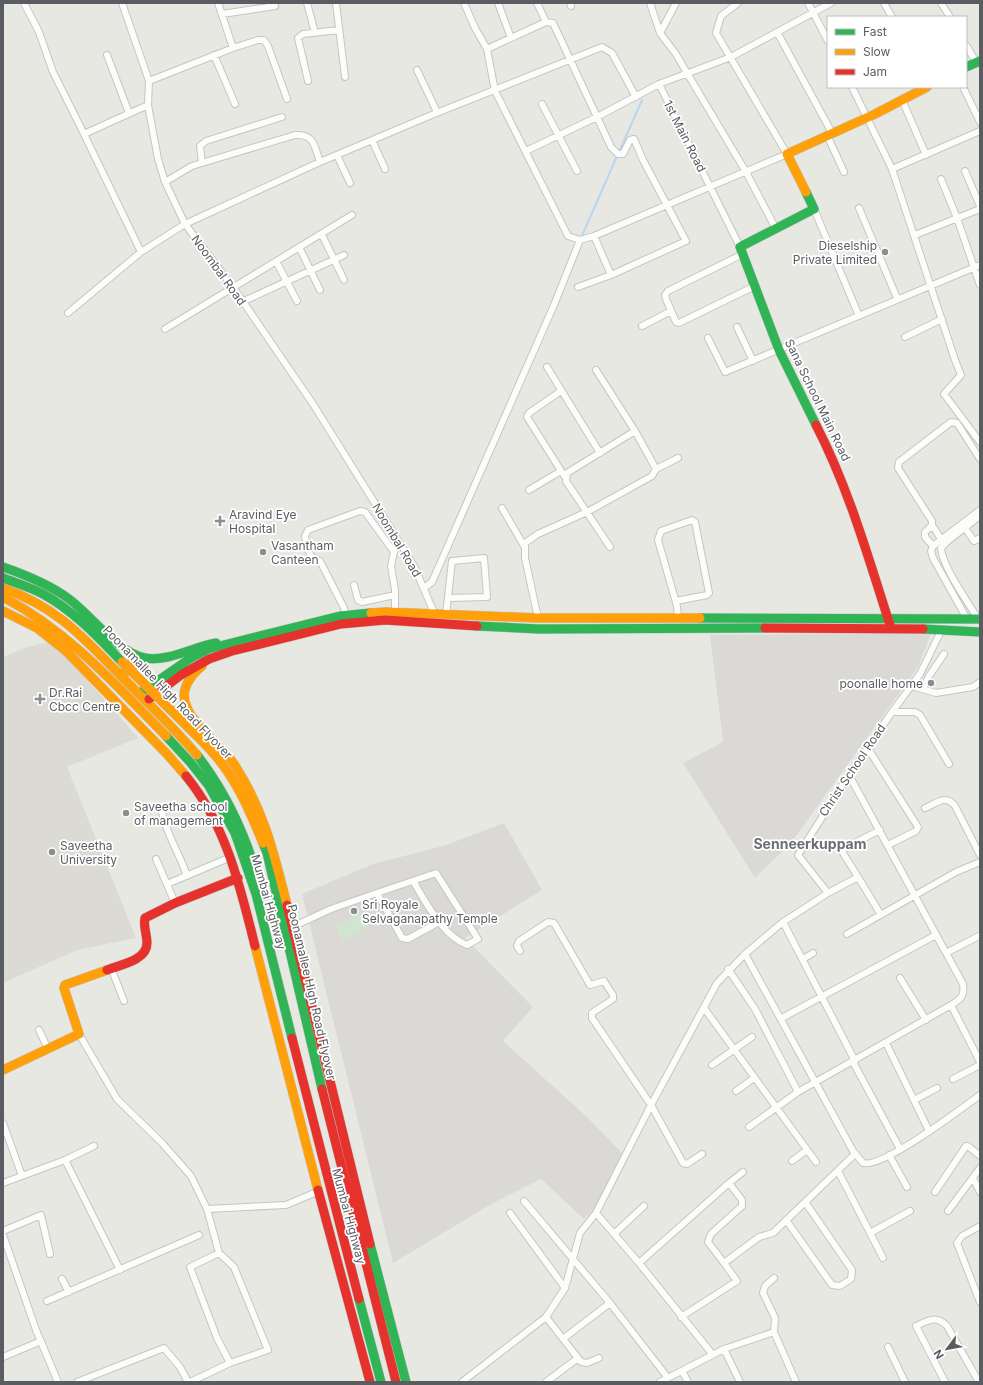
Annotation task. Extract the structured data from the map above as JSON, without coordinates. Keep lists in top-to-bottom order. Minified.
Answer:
{"streets":{"main road":["Sana School Main Road","Poonamallee High Road Flyover","Mumbai Highway"],"street":["1st Main Road","Noombal Road","Christ School Road"]},"crossings":[["1st Main Road","Sana School Main Road"],["Poonamallee High Road Flyover","Mumbai Highway"]],"districts":["Senneerkuppam"],"places":{"other":["Dieselship Private Limited","Vasantham Canteen","poonalle home","Saveetha school of management","Saveetha University","Sri Royale Selvaganapathy Temple"],"health":["Aravind Eye Hospital","Dr.Rai Cbcc Centre"]},"legend":["Fast","Slow","Jam"],"north":"bottom left"}
